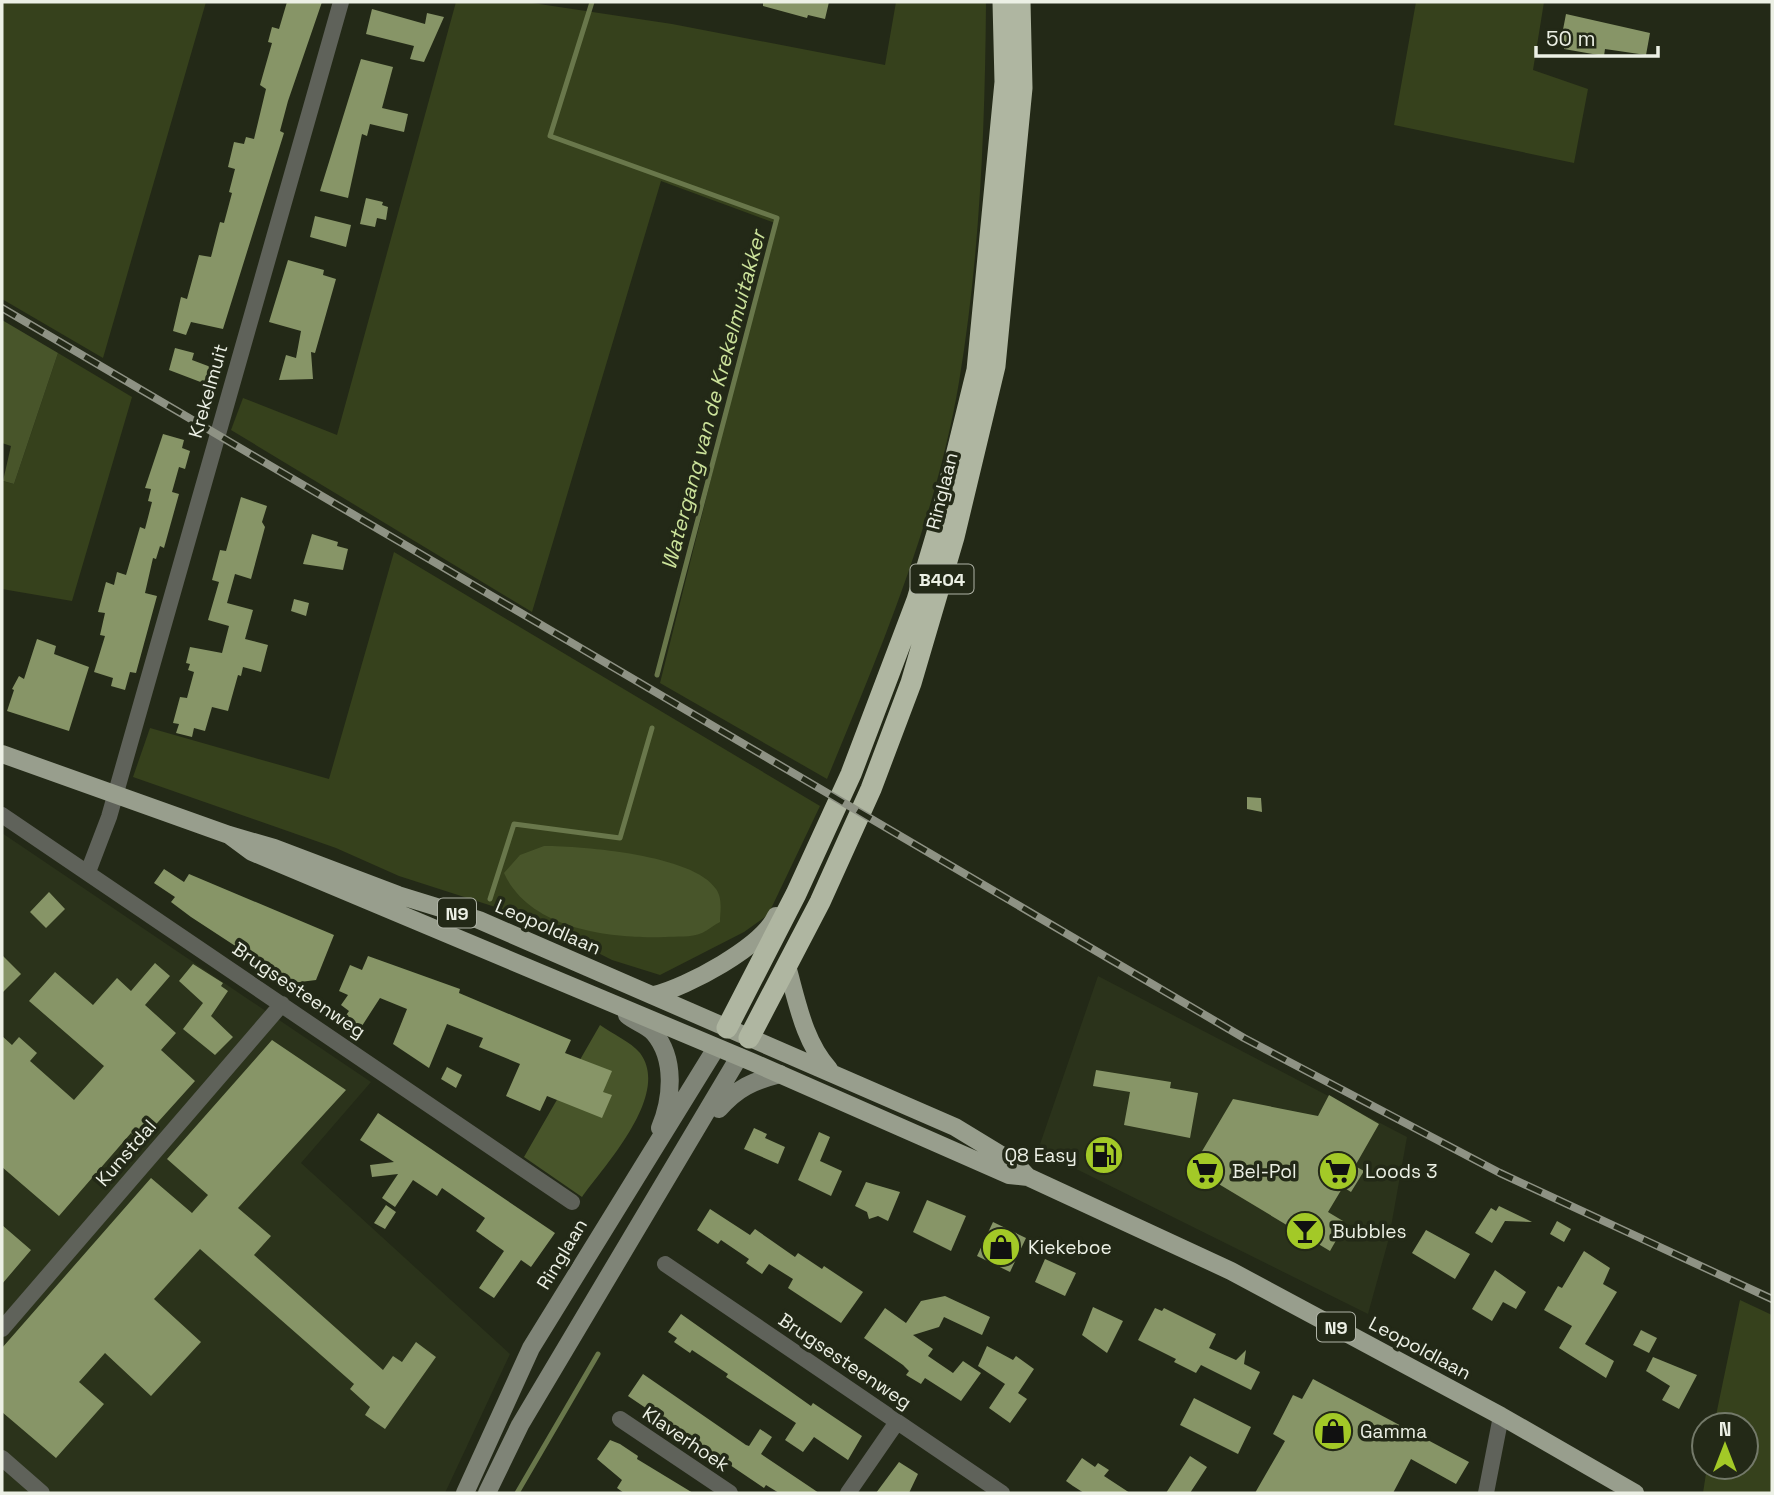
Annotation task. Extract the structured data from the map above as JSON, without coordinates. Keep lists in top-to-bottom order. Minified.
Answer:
{"streets":{"highway":["Ringlaan","B404"],"main road":["N9","Leopoldlaan"],"street":["Krekelmuit","Brugsesteenweg","Kunstdal","Klaverhoek"]},"crossings":[["Krekelmuit","Leopoldlaan"],["Krekelmuit","Brugsesteenweg"],["Ringlaan","N9"],["Ringlaan","Leopoldlaan"],["N9","Leopoldlaan"],["Brugsesteenweg","Kunstdal"]],"water":["Watergang van de Krekelmuitakker"],"places":{"fuel station":["Q8 Easy"],"supermarket":["Bel-Pol","Loods 3"],"bar":["Bubbles"],"shop":["Kiekeboe","Gamma"]},"scale_bar":"50 m","north":"top"}
